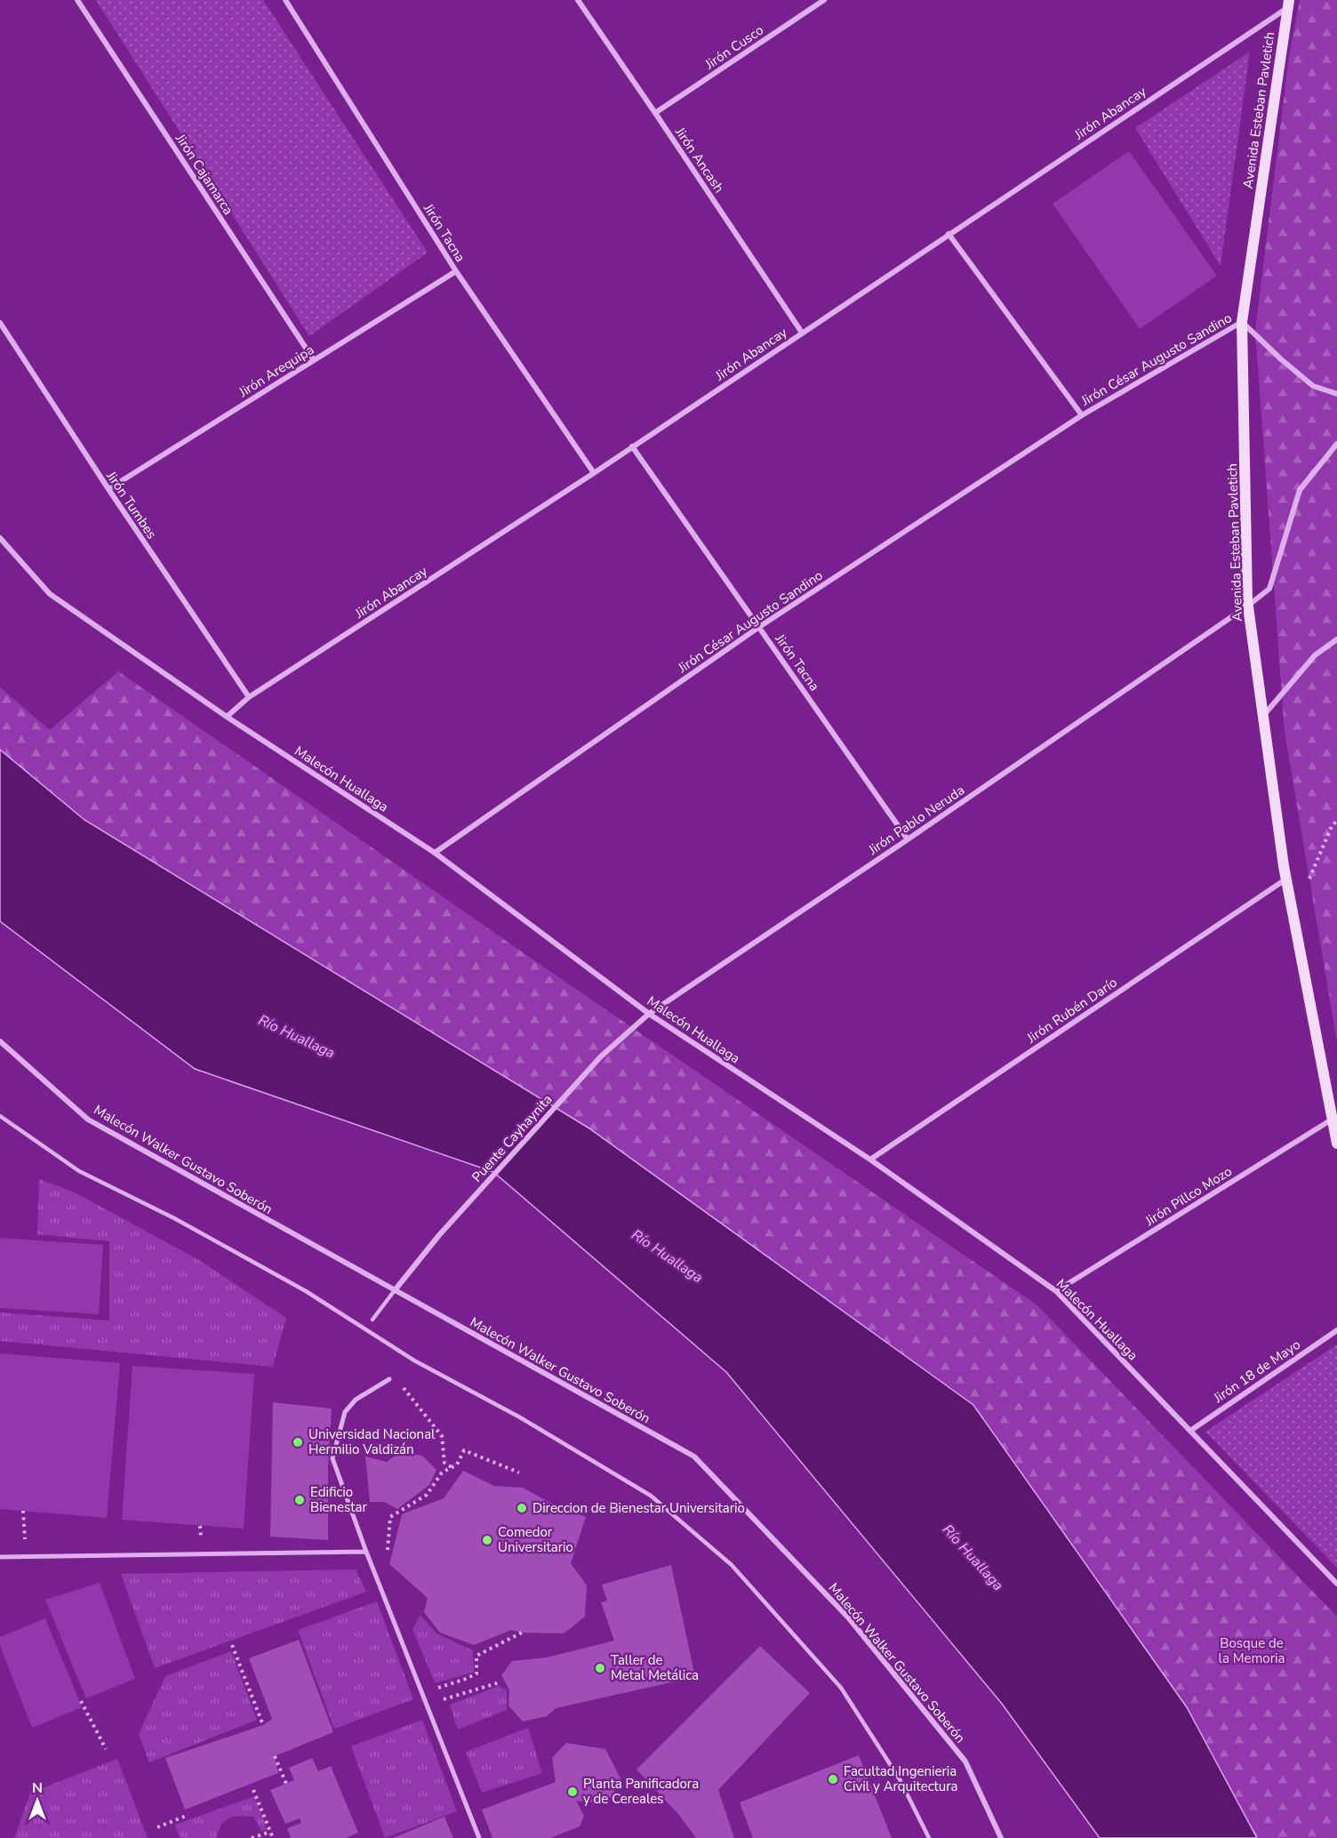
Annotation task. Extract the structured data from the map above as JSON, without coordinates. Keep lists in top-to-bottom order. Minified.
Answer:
{"streets":{"main road":["Avenida Esteban Pavletich"],"street":["Jirón Cusco","Jirón Abancay","Jirón Ancash","Jirón Cajamarca","Jirón Tacna","Jirón César Augusto Sandino","Jirón Arequipa","Jirón Tumbes","Malecón Huallaga","Jirón Pablo Neruda","Jirón Rubén Darío","Puente Cayhaynita","Malecón Walker Gustavo Soberón","Jirón Pillco Mozo","Jirón 18 de Mayo"]},"crossings":[["Jirón Cusco","Jirón Ancash"],["Avenida Esteban Pavletich","Jirón Abancay"],["Avenida Esteban Pavletich","Jirón César Augusto Sandino"],["Avenida Esteban Pavletich","Jirón Pablo Neruda"],["Avenida Esteban Pavletich","Jirón Rubén Darío"],["Avenida Esteban Pavletich","Jirón Pillco Mozo"],["Jirón Abancay","Jirón Ancash"],["Jirón Abancay","Jirón Tacna"],["Jirón Abancay","Jirón César Augusto Sandino"],["Jirón Abancay","Jirón Tumbes"],["Jirón Abancay","Malecón Huallaga"],["Jirón Cajamarca","Jirón Arequipa"],["Jirón Tacna","Jirón César Augusto Sandino"],["Jirón Tacna","Jirón Arequipa"],["Jirón Tacna","Jirón Pablo Neruda"],["Jirón César Augusto Sandino","Malecón Huallaga"],["Jirón Arequipa","Jirón Tumbes"],["Malecón Huallaga","Jirón Pablo Neruda"],["Malecón Huallaga","Jirón Rubén Darío"],["Malecón Huallaga","Jirón Pillco Mozo"],["Malecón Huallaga","Jirón 18 de Mayo"],["Jirón Pablo Neruda","Puente Cayhaynita"],["Puente Cayhaynita","Malecón Walker Gustavo Soberón"]],"water":["Río Huallaga"],"parks":["Bosque de la Memoria"],"places":["Universidad Nacional Hermilio Valdizán","Edificio Bienestar","Direccion de Bienestar Universitario","Comedor Universitario","Taller de Metal Metálica","Facultad Ingenieria Civil y Arquitectura","Planta Panificadora y de Cereales"],"north":"top"}
